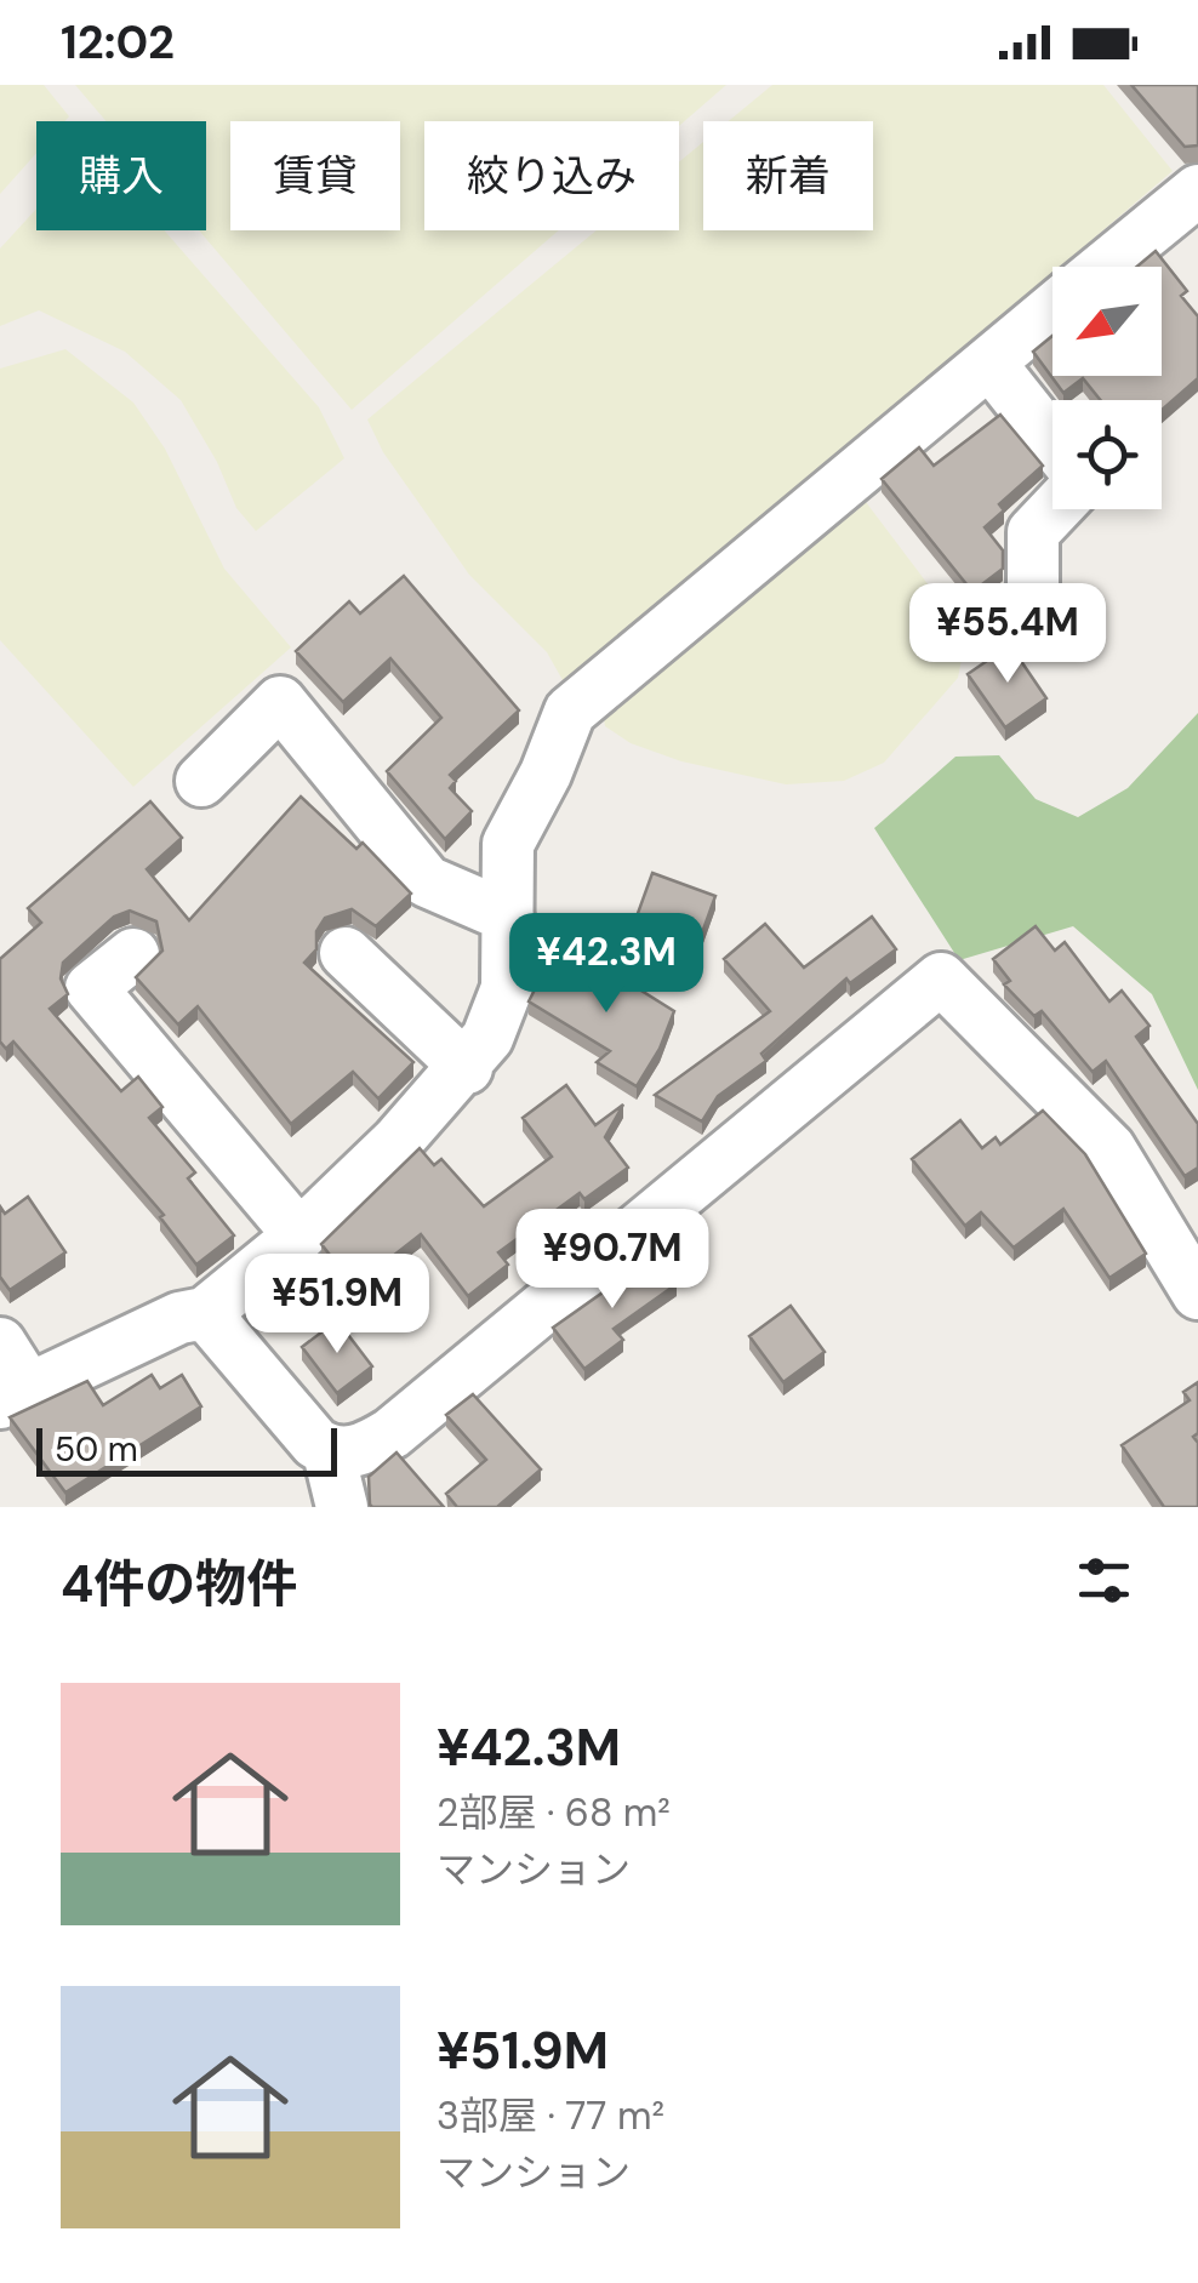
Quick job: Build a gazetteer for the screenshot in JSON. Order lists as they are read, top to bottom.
{
  "scale_bar": "50 m",
  "north": "bottom left",
  "page": {
    "status": "12:02",
    "chip": [
      "購入",
      "賃貸",
      "絞り込み",
      "新着"
    ],
    "price": [
      "¥55.4M",
      "¥42.3M",
      "¥90.7M",
      "¥51.9M"
    ],
    "scale": "50 m",
    "heading": "4件の物件",
    "list": [
      {
        "name": "¥42.3M",
        "note": "2部屋 · 68 m² · マンション"
      },
      {
        "name": "¥51.9M",
        "note": "3部屋 · 77 m² · マンション"
      }
    ]
  }
}
